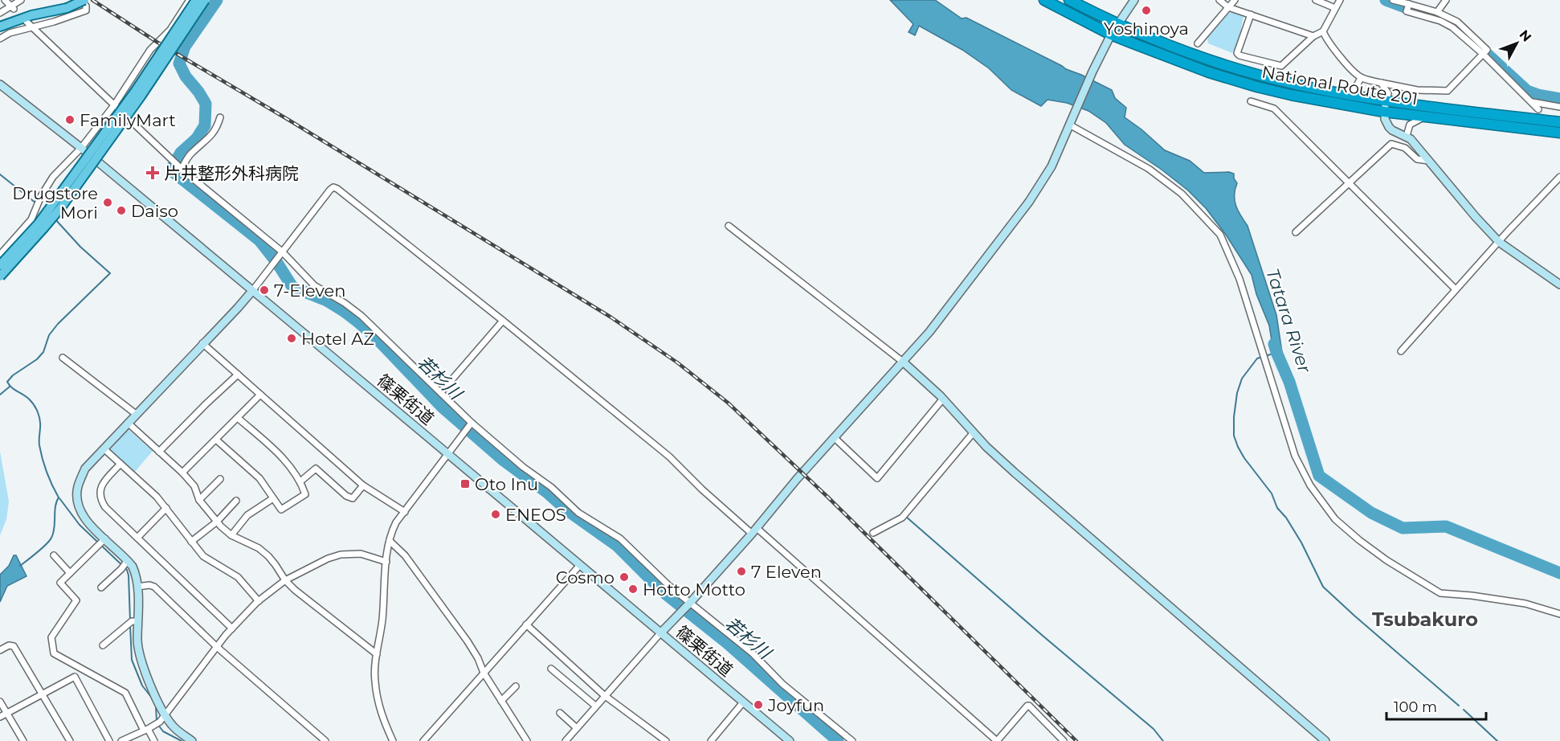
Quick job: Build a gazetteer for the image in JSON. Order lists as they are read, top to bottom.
{
  "streets": {
    "highway": ["National Route 201"],
    "street": ["篠栗街道"]
  },
  "districts": ["Tsubakuro"],
  "water": ["Tatara River", "若杉川"],
  "places": {
    "other": [
      "Yoshinoya",
      "FamilyMart",
      "Drugstore Mori",
      "Daiso",
      "7-Eleven",
      "Hotel AZ",
      "ENEOS",
      "7 Eleven",
      "Cosmo",
      "Hotto Motto",
      "Joyfun"
    ],
    "health": ["片井整形外科病院"],
    "transit": ["Oto Inu"]
  },
  "scale_bar": "100 m",
  "north": "top right"
}
